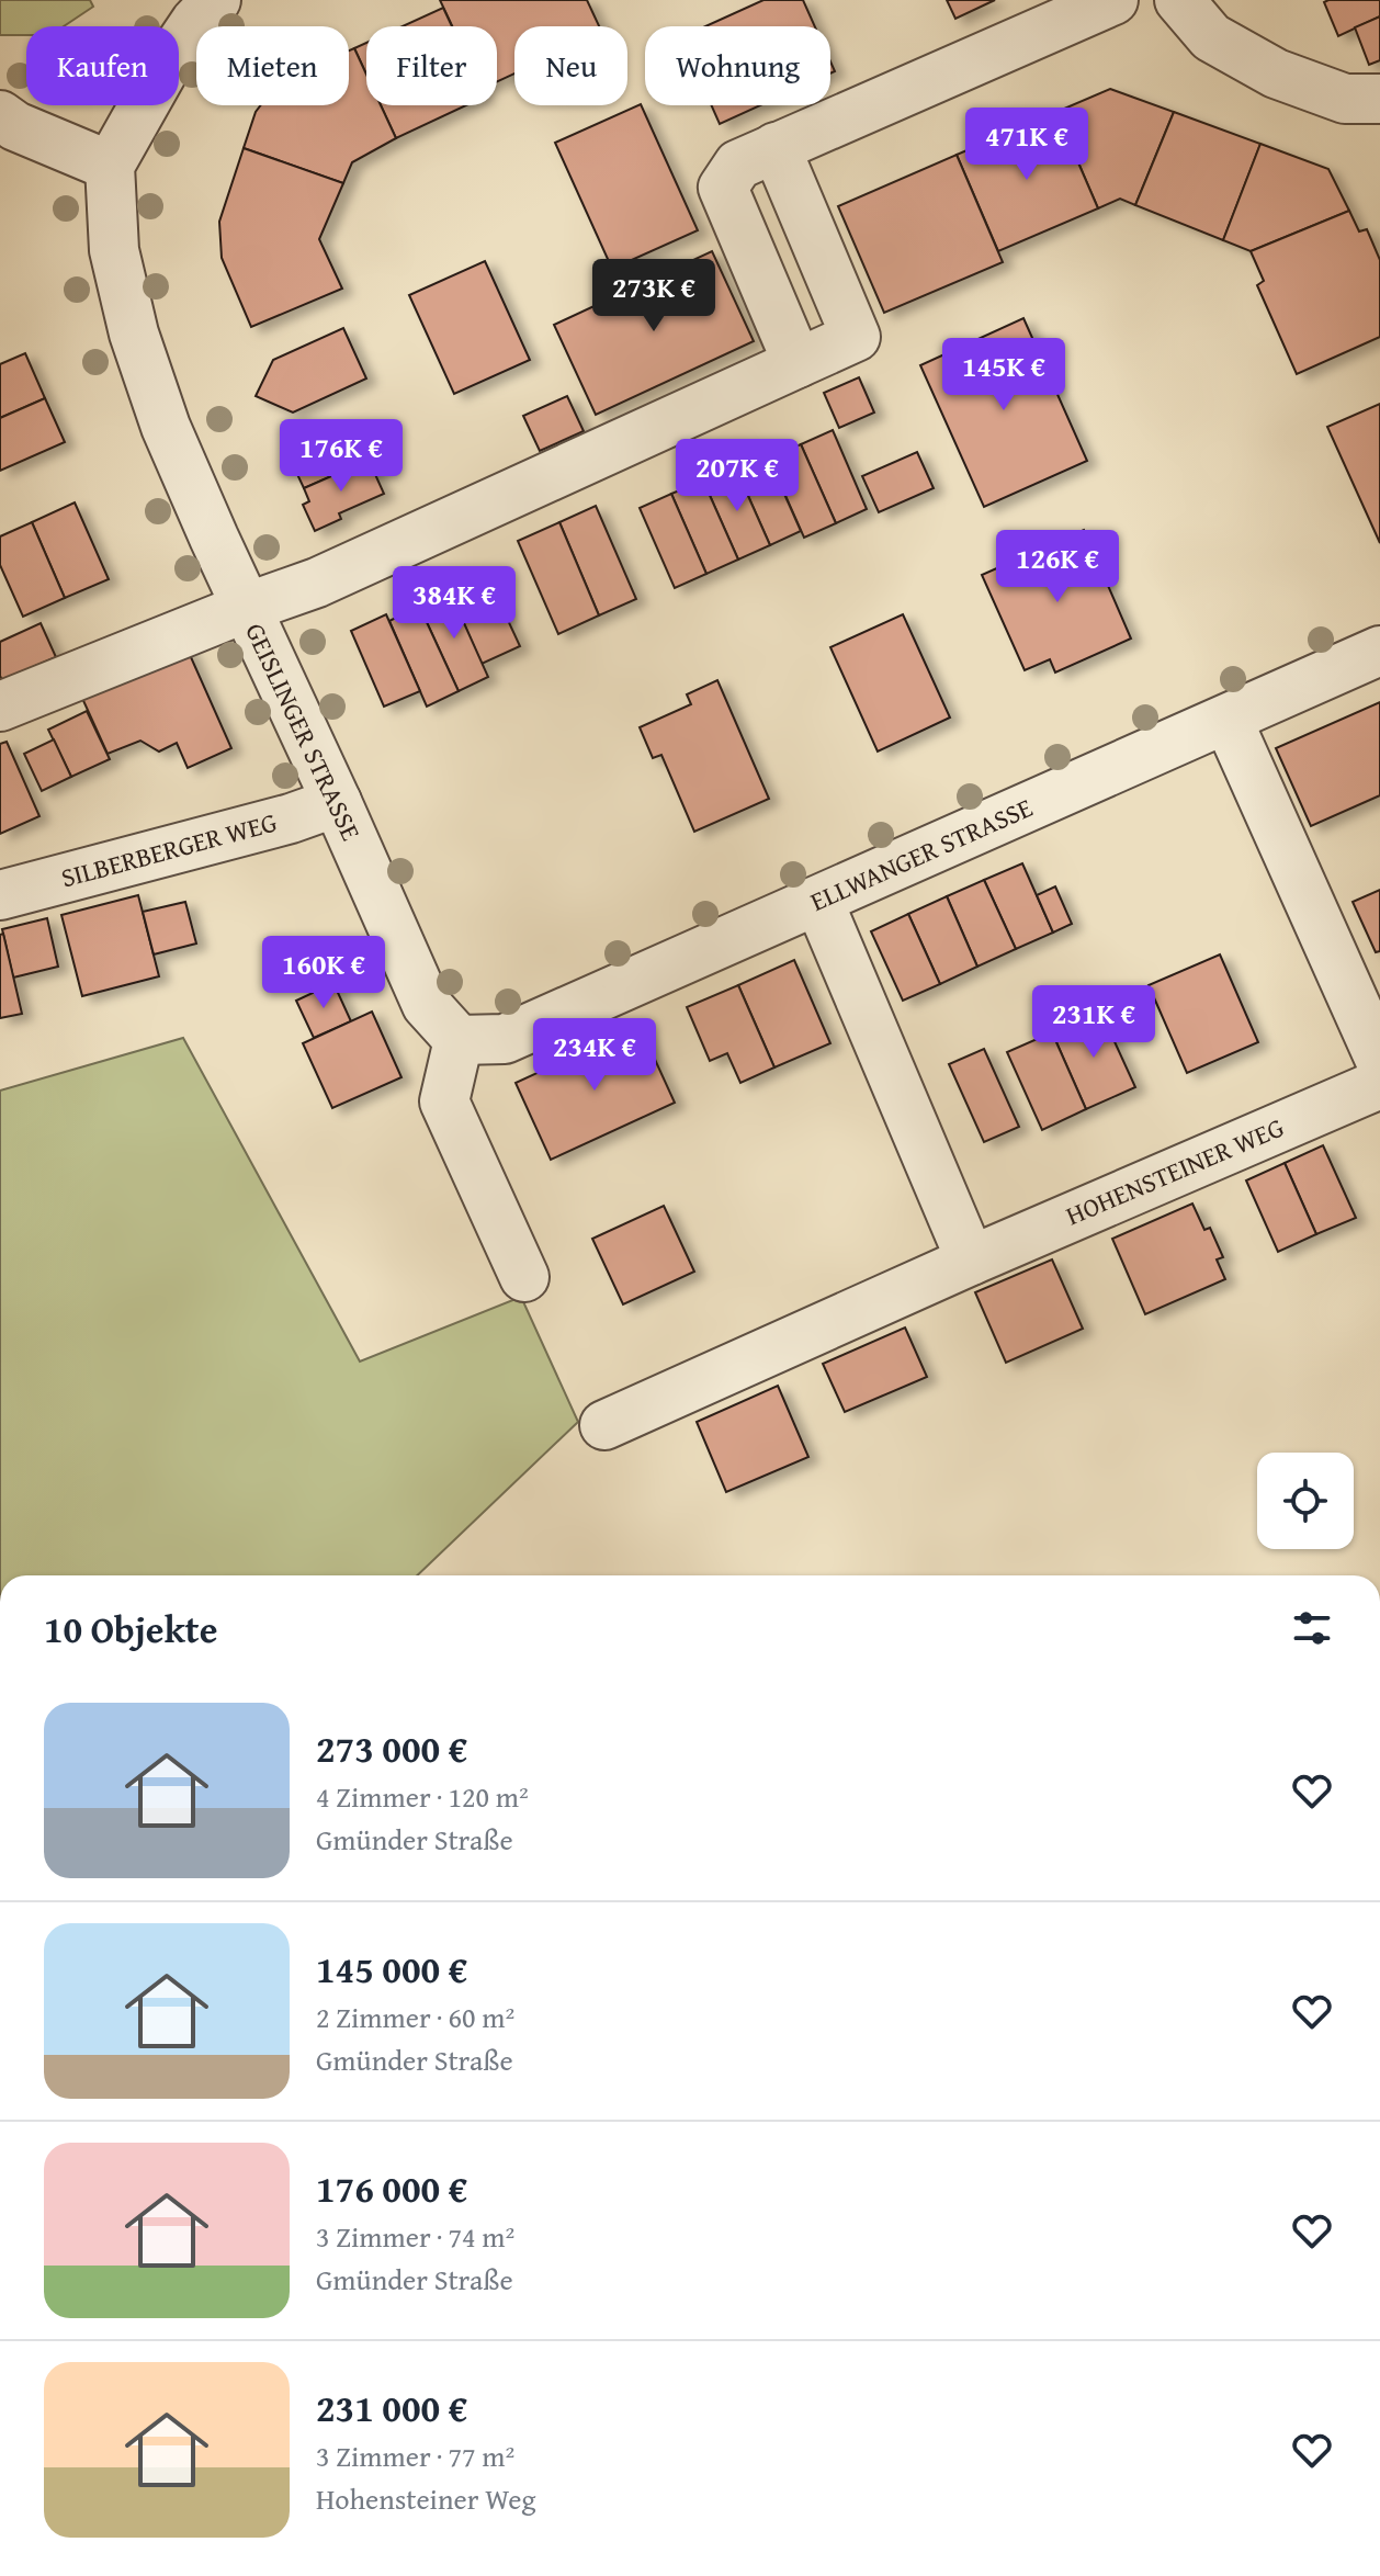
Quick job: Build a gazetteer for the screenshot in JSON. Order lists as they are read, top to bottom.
{
  "streets": {
    "street": [
      "GEISLINGER STRASSE",
      "SILBERBERGER WEG",
      "ELLWANGER STRASSE",
      "HOHENSTEINER WEG"
    ]
  },
  "crossings": [
    ["GEISLINGER STRASSE", "SILBERBERGER WEG"],
    ["GEISLINGER STRASSE", "ELLWANGER STRASSE"]
  ],
  "page": {
    "chip": [
      "Kaufen",
      "Mieten",
      "Filter",
      "Neu",
      "Wohnung"
    ],
    "price": [
      "471K €",
      "273K €",
      "145K €",
      "176K €",
      "207K €",
      "126K €",
      "384K €",
      "160K €",
      "231K €",
      "234K €"
    ],
    "heading": "10 Objekte",
    "list": [
      {
        "name": "273 000 €",
        "note": "4 Zimmer · 120 m² · Gmünder Straße"
      },
      {
        "name": "145 000 €",
        "note": "2 Zimmer · 60 m² · Gmünder Straße"
      },
      {
        "name": "176 000 €",
        "note": "3 Zimmer · 74 m² · Gmünder Straße"
      },
      {
        "name": "231 000 €",
        "note": "3 Zimmer · 77 m² · Hohensteiner Weg"
      }
    ]
  }
}
